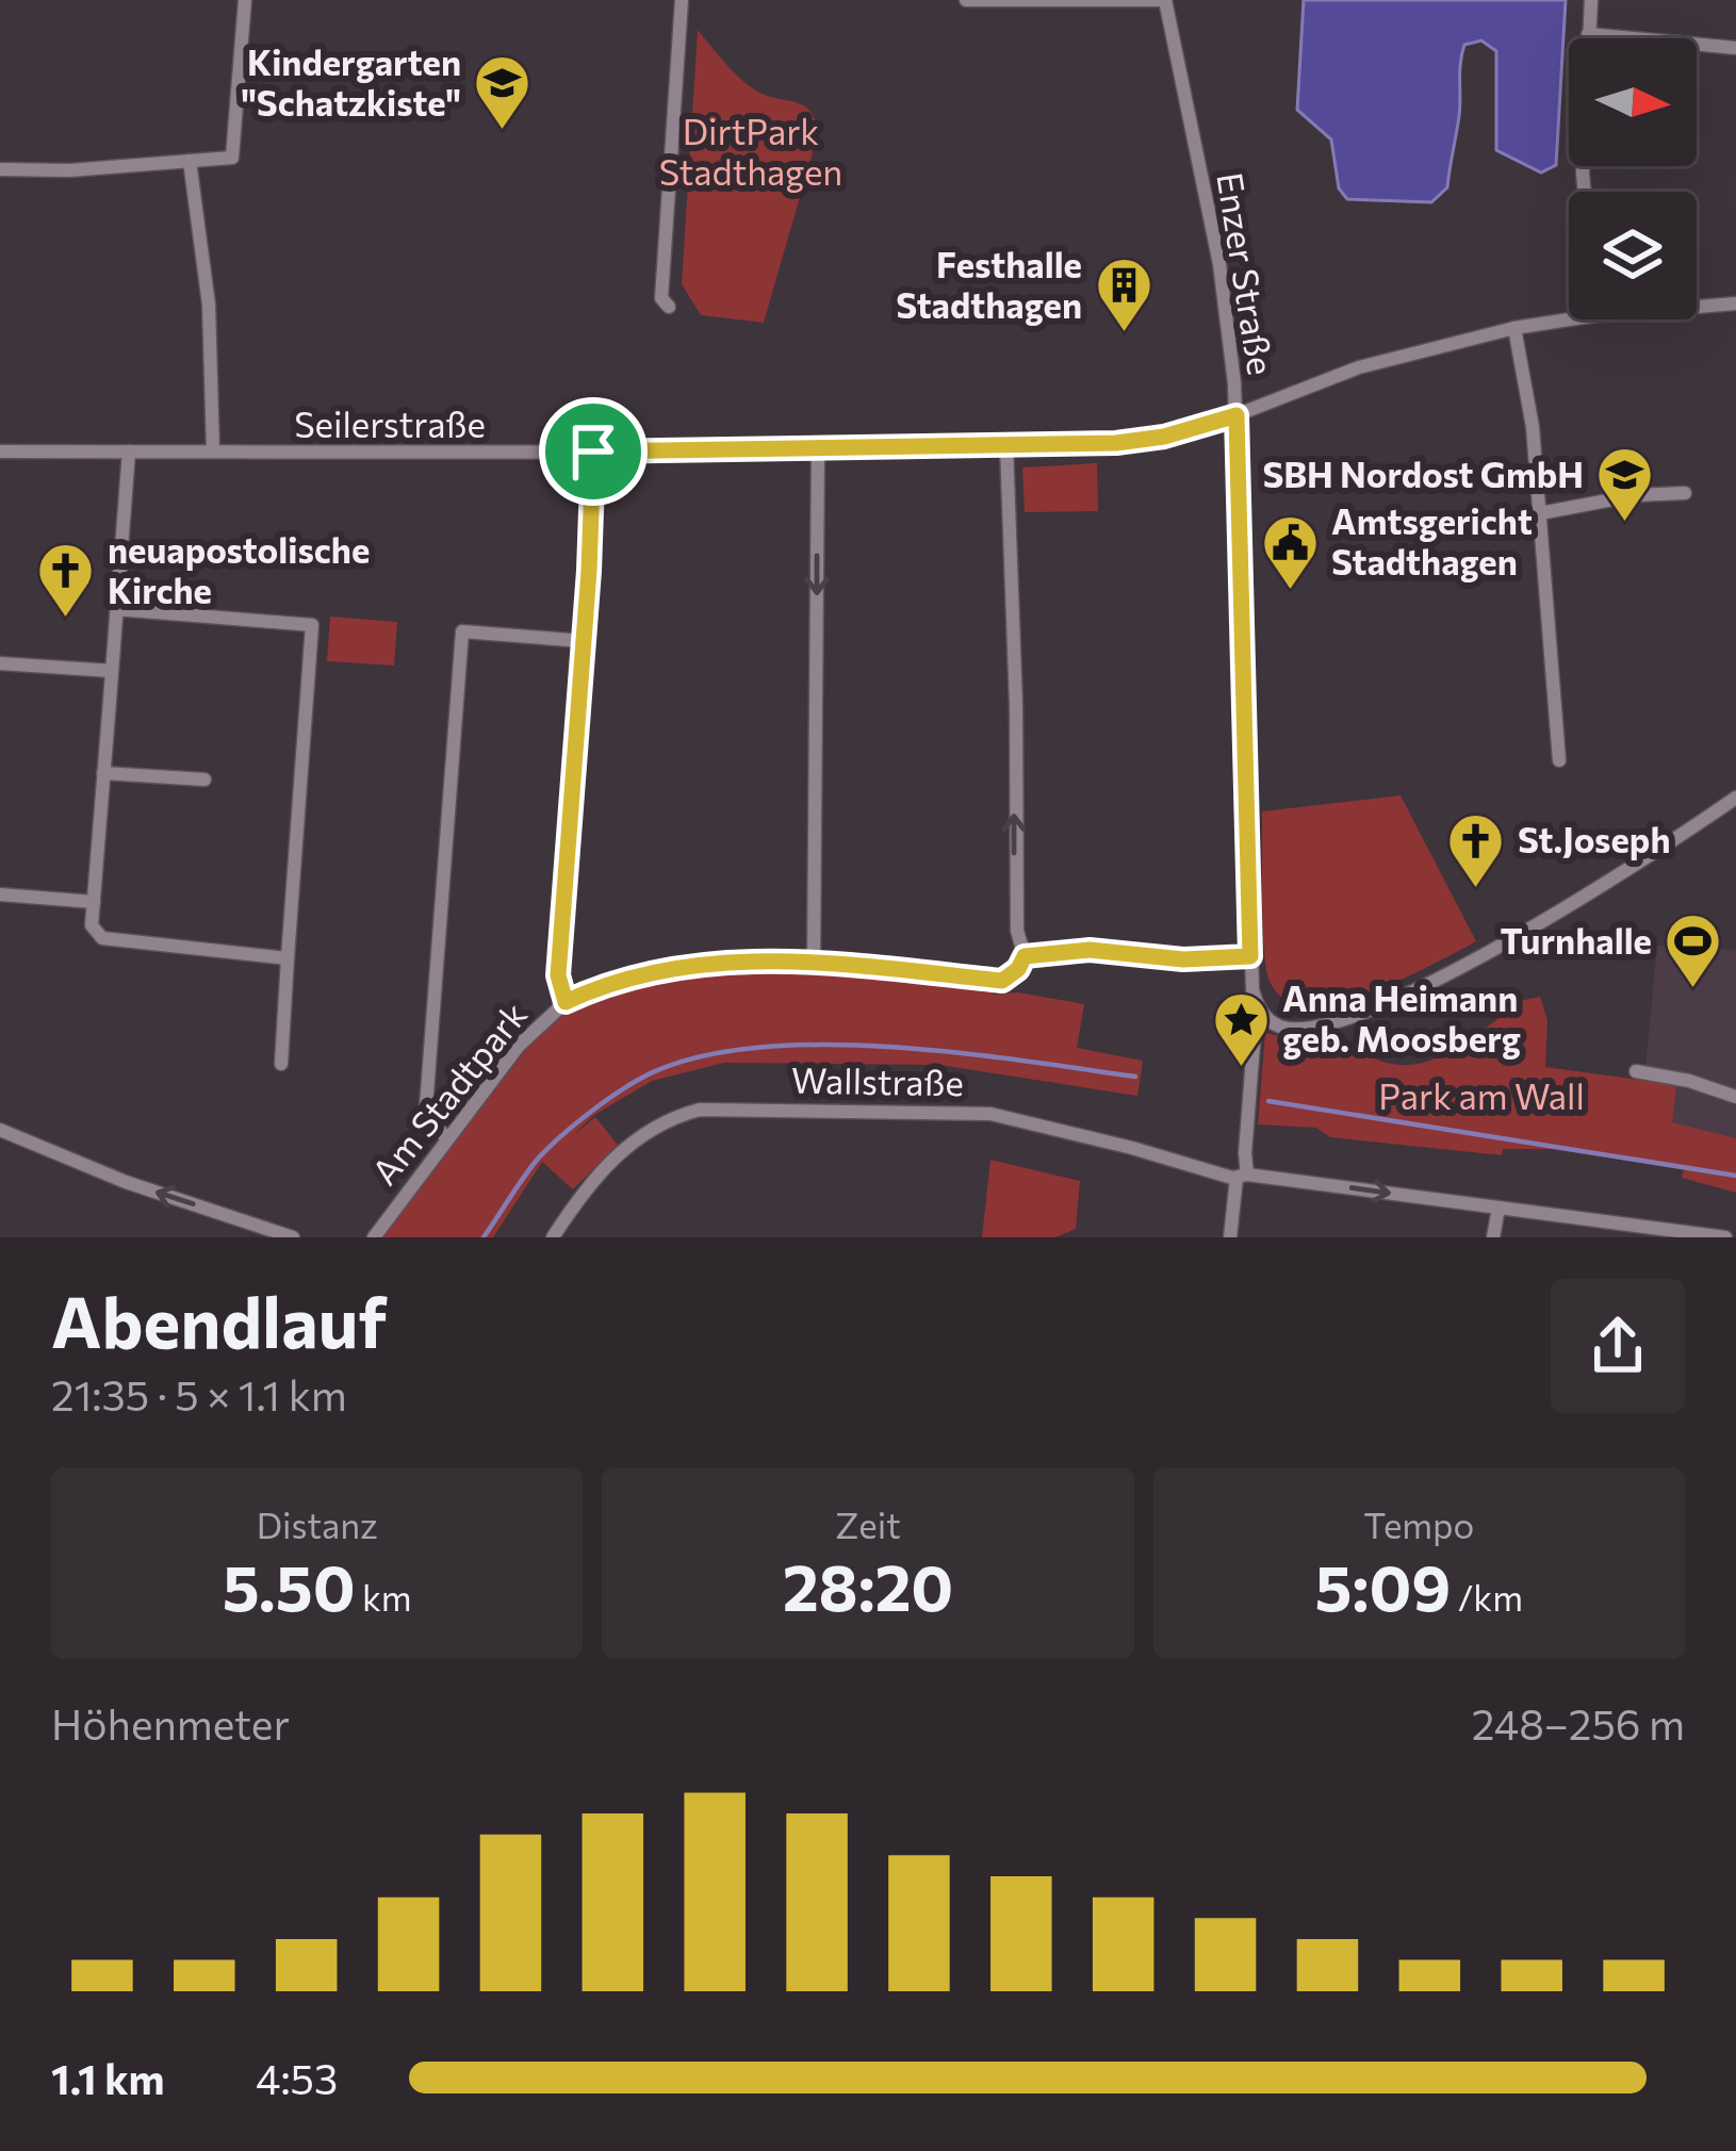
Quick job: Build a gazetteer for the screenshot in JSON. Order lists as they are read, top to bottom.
{
  "streets": {
    "street": [
      "Enzer Straße",
      "Seilerstraße",
      "Wallstraße",
      "Am Stadtpark"
    ]
  },
  "crossings": [
    ["Enzer Straße", "Seilerstraße"],
    ["Enzer Straße", "Am Stadtpark"]
  ],
  "parks": ["DirtPark Stadthagen", "Park am Wall"],
  "places": {
    "school or university": ["Kindergarten \"Schatzkiste\"", "SBH Nordost GmbH"],
    "building": ["Festhalle Stadthagen"],
    "public building": ["Amtsgericht Stadthagen"],
    "church": ["neuapostolische Kirche", "St.Joseph"],
    "sports": ["Turnhalle"],
    "place": ["Anna Heimann geb. Moosberg"]
  },
  "north": "right",
  "page": {
    "heading": ["Abendlauf", "21:35 · 5 × 1.1 km"],
    "stats": [
      ["Distanz", "5.50 km"],
      ["Zeit", "28:20"],
      ["Tempo", "5:09 /km"]
    ],
    "chart": ["Höhenmeter", "248–256 m"],
    "list": [
      {
        "name": "1.1 km",
        "note": "4:53"
      }
    ]
  }
}
